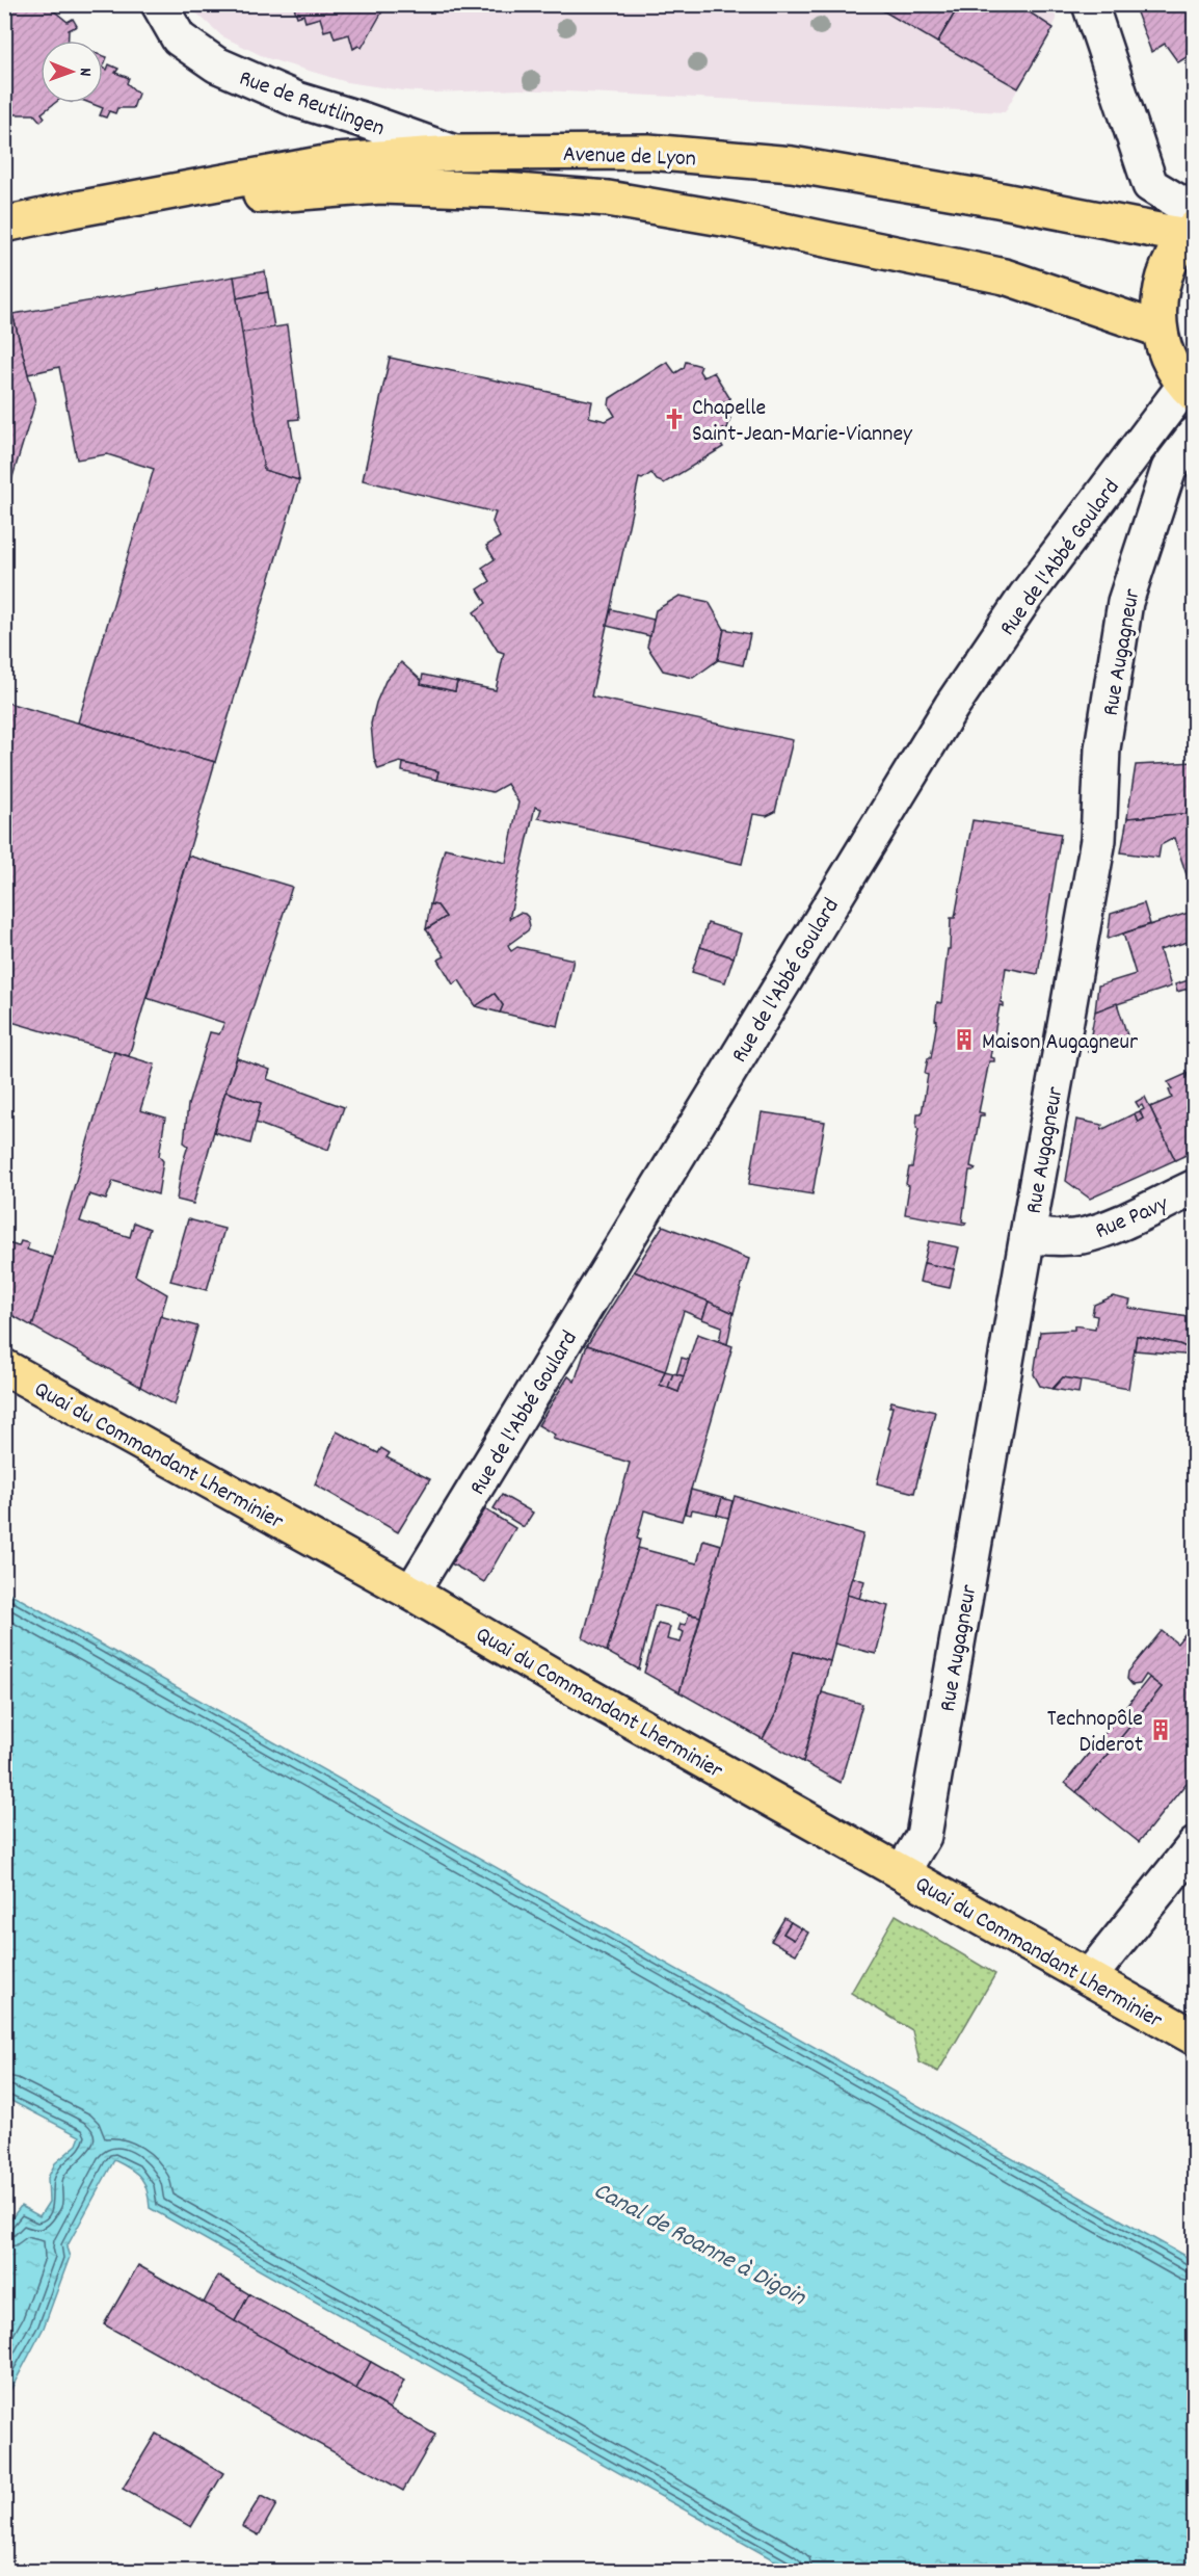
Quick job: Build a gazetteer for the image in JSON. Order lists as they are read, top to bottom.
{
  "streets": {
    "main road": ["Avenue de Lyon", "Quai du Commandant Lherminier"],
    "street": [
      "Rue de Reutlingen",
      "Rue de l'Abbé Goulard",
      "Rue Augagneur",
      "Rue Pavy"
    ]
  },
  "crossings": [
    ["Rue de Reutlingen", "Avenue de Lyon"],
    ["Rue de l'Abbé Goulard", "Quai du Commandant Lherminier"],
    ["Rue Augagneur", "Rue Pavy"],
    ["Rue Augagneur", "Quai du Commandant Lherminier"]
  ],
  "water": ["Canal de Roanne à Digoin"],
  "places": {
    "church": ["Chapelle Saint-Jean-Marie-Vianney"],
    "building": ["Maison Augagneur", "Technopôle Diderot"]
  },
  "north": "right"
}
